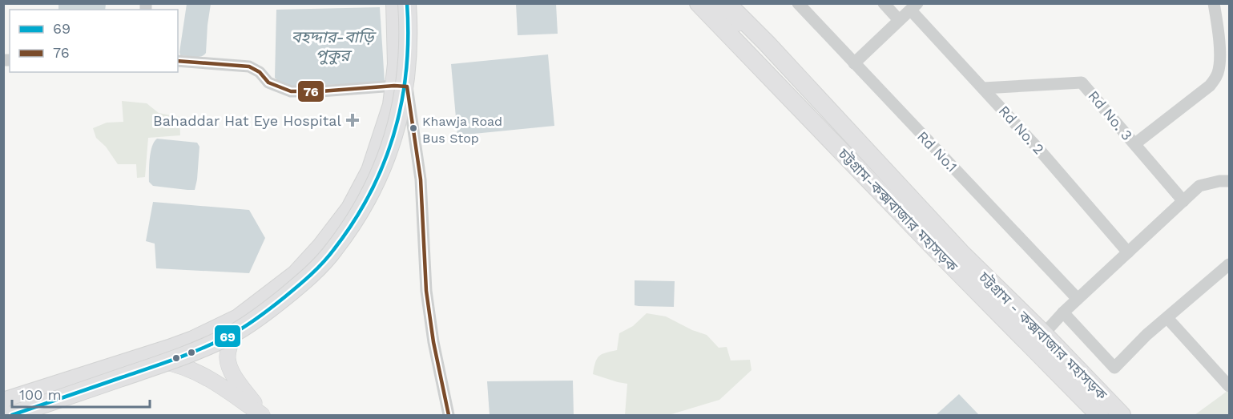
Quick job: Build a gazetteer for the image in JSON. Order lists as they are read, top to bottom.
{
  "streets": {
    "highway": ["চট্টগ্রাম-কক্সবাজার মহাসড়ক", "চট্টগ্রাম - কক্সবাজার মহাসড়ক"],
    "street": ["Rd No. 3", "Rd No. 2", "Rd No.1"]
  },
  "crossings": [
    ["Rd No. 3", "Rd No. 2"],
    ["চট্টগ্রাম-কক্সবাজার মহাসড়ক", "চট্টগ্রাম - কক্সবাজার মহাসড়ক"]
  ],
  "water": ["বহদ্দার-বাড়ি পুকুর"],
  "places": {
    "health": ["Bahaddar Hat Eye Hospital"],
    "other": ["Khawja Road Bus Stop"]
  },
  "lines": ["transit line 69", "transit line 76"],
  "legend": ["69", "76"],
  "scale_bar": "100 m"
}
